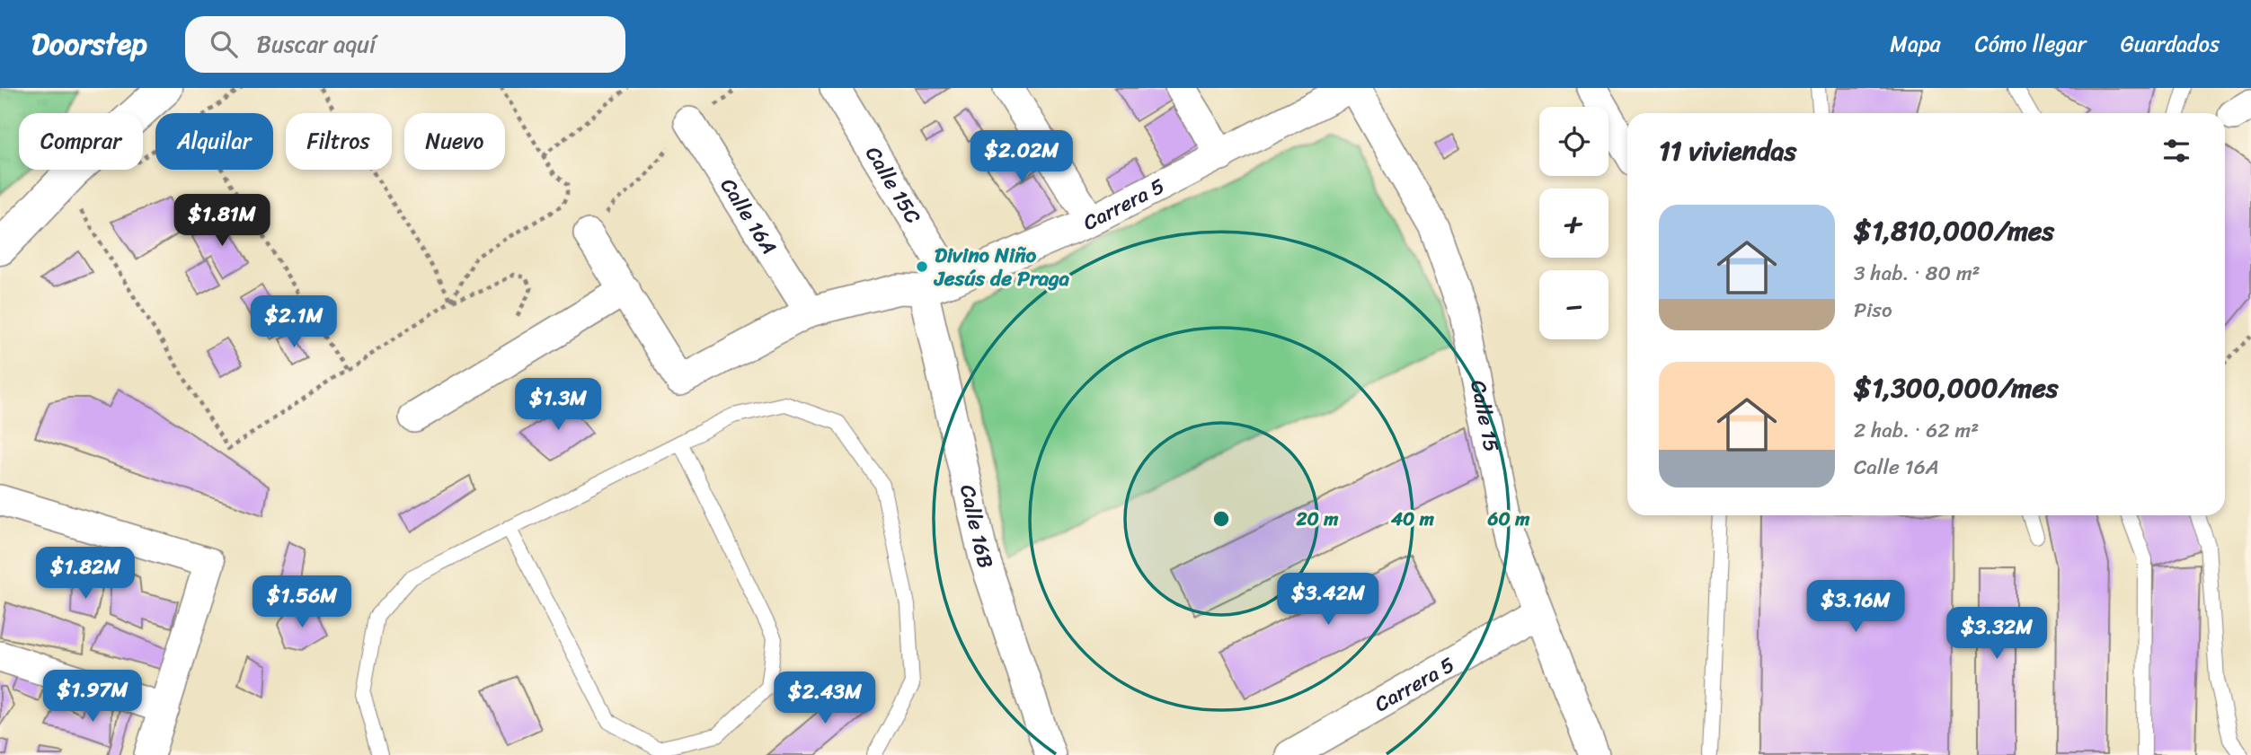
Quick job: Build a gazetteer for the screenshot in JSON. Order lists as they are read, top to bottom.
{
  "streets": {
    "street": [
      "Calle 15C",
      "Carrera 5",
      "Calle 16A",
      "Calle 15",
      "Calle 16B"
    ]
  },
  "crossings": [
    ["Calle 15C", "Carrera 5"],
    ["Carrera 5", "Calle 16A"],
    ["Carrera 5", "Calle 15"],
    ["Carrera 5", "Calle 16B"]
  ],
  "places": ["Divino Niño Jesús de Praga"],
  "page": {
    "header": "Doorstep",
    "search": "Buscar aquí",
    "nav": ["Mapa", "Cómo llegar", "Guardados"],
    "map_buttons": ["+", "−"],
    "chip": [
      "Comprar",
      "Alquilar",
      "Filtros",
      "Nuevo"
    ],
    "heading": "11 viviendas",
    "price": [
      "$2.02M",
      "$1.81M",
      "$2.1M",
      "$1.3M",
      "$1.82M",
      "$3.42M",
      "$1.56M",
      "$3.16M",
      "$3.32M",
      "$1.97M",
      "$2.43M"
    ],
    "list": [
      {
        "name": "$1,810,000/mes",
        "note": "3 hab. · 80 m² · Piso"
      },
      {
        "name": "$1,300,000/mes",
        "note": "2 hab. · 62 m² · Calle 16A"
      }
    ]
  },
  "rings": ["20 m", "40 m", "60 m"]
}
